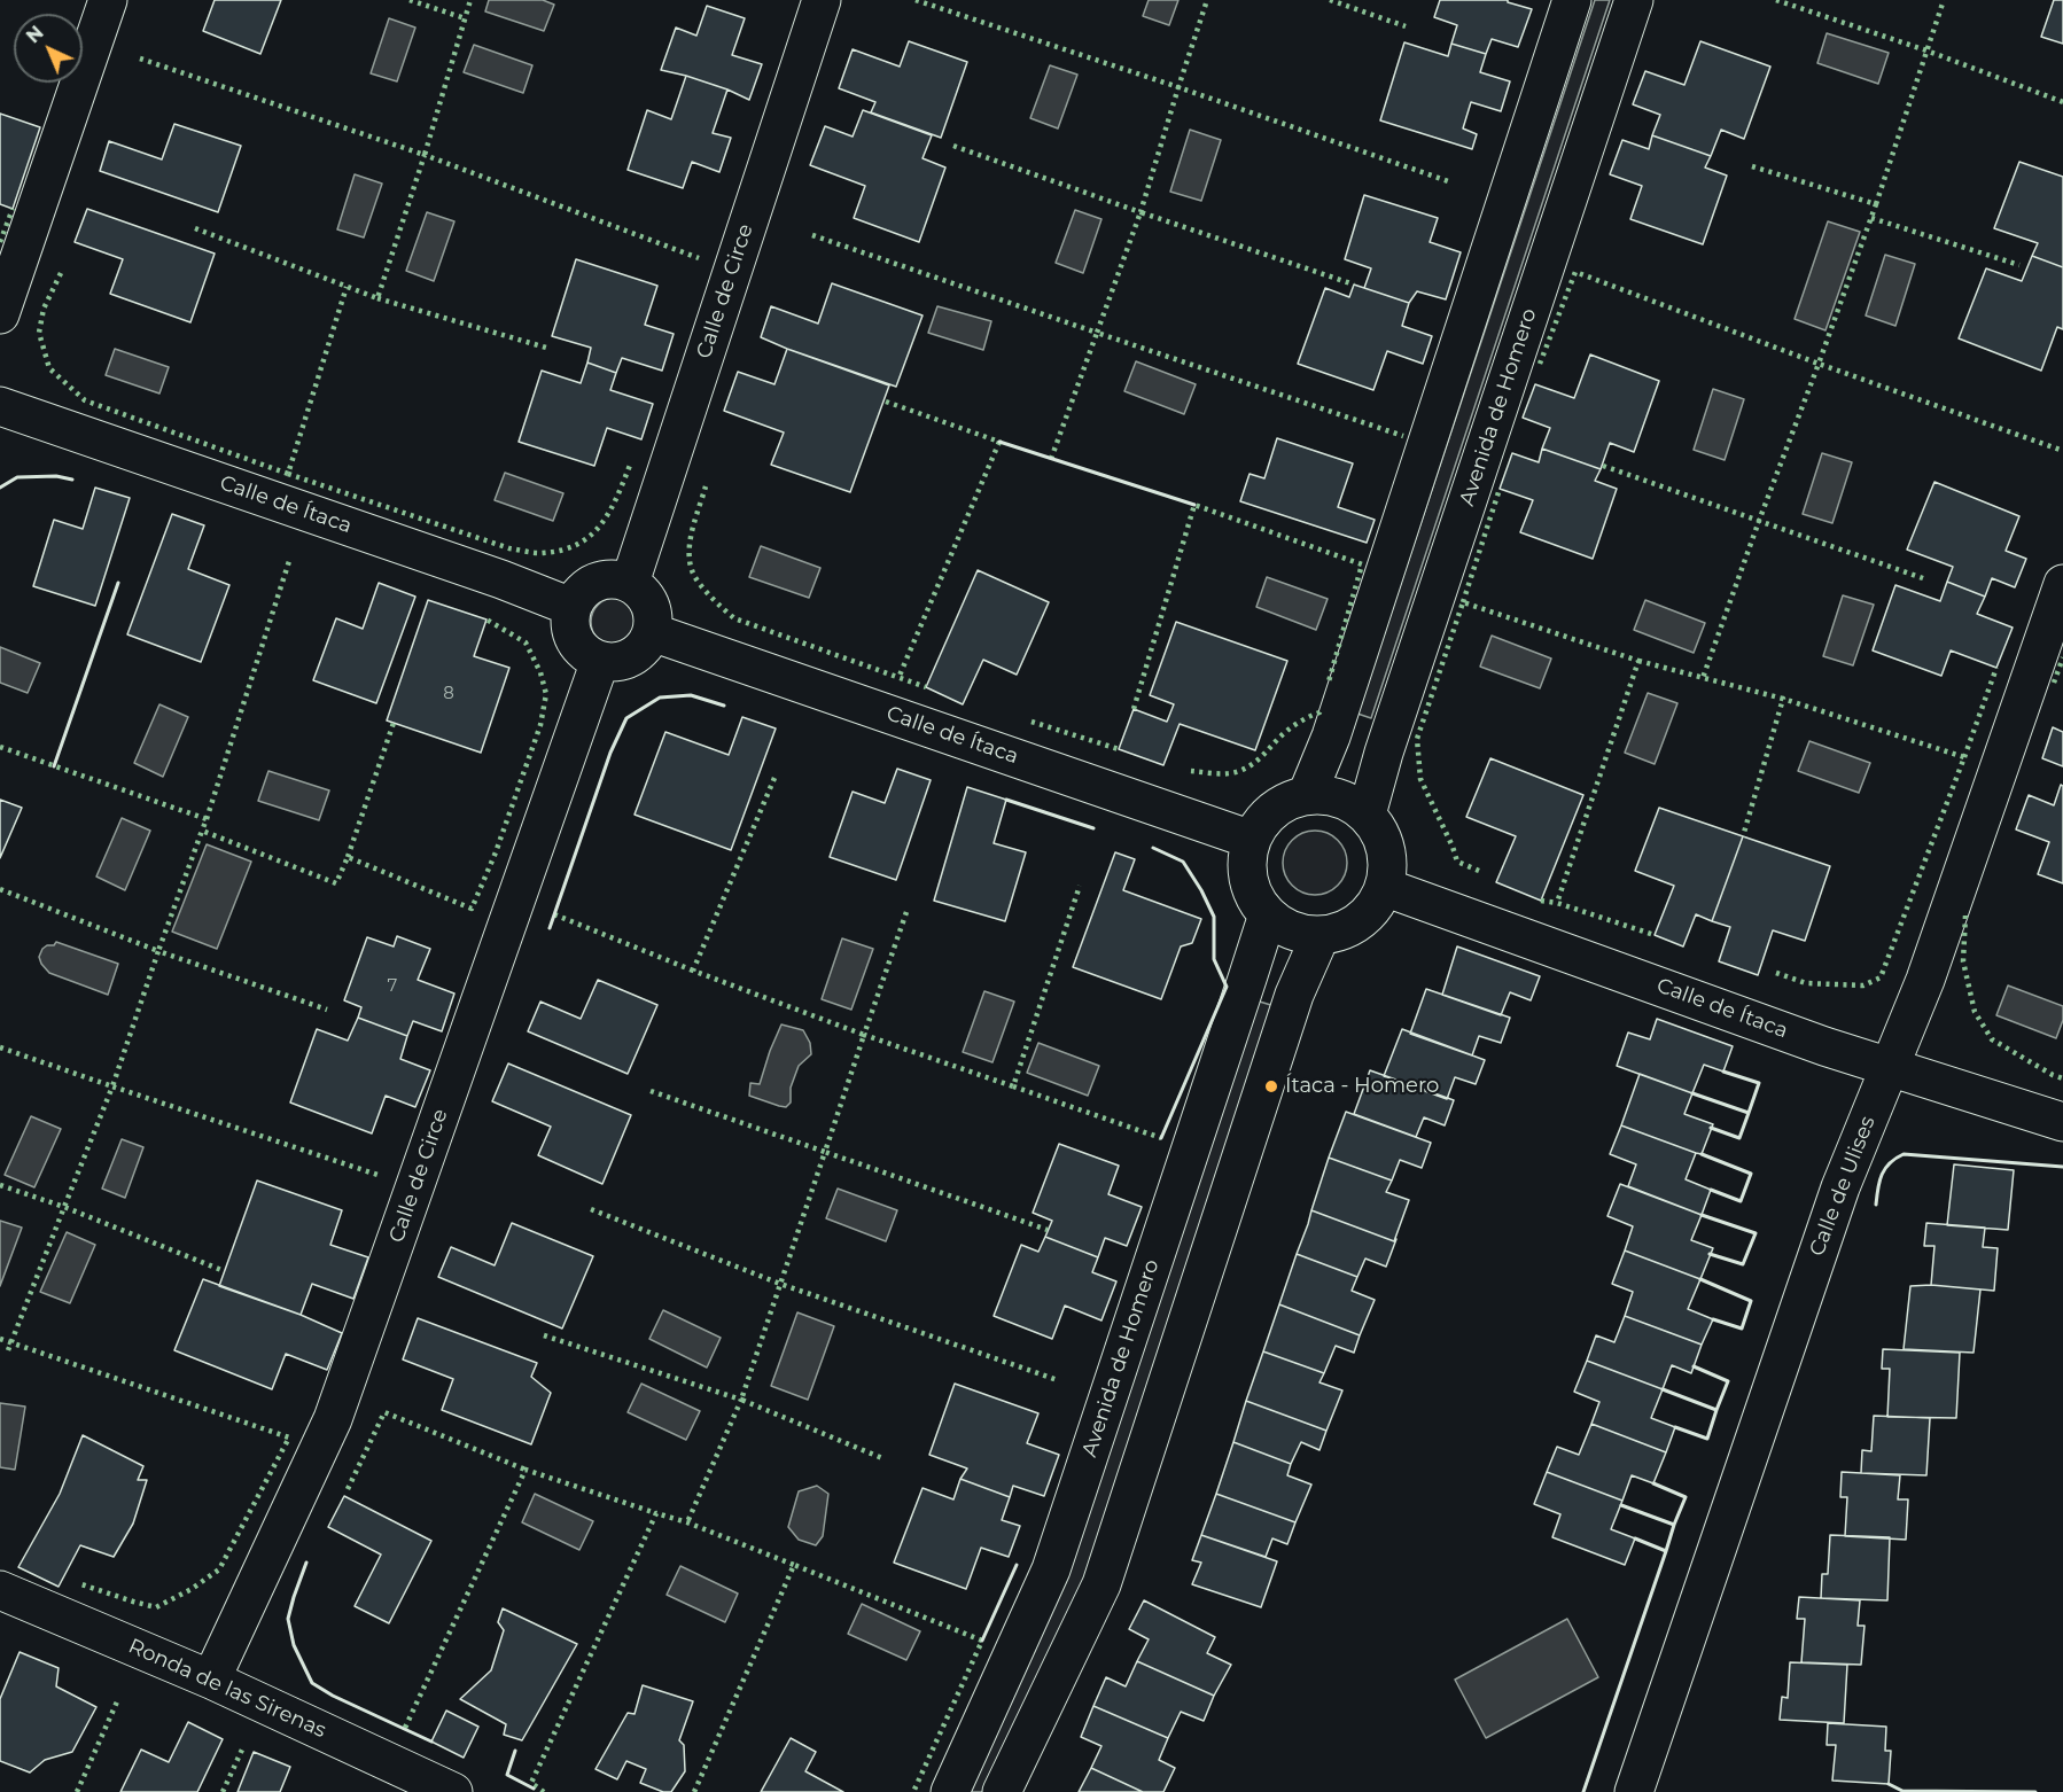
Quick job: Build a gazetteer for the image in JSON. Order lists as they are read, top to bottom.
{
  "streets": {
    "street": [
      "Calle de Circe",
      "Avenida de Homero",
      "Calle de Ítaca",
      "Calle de Ulises",
      "Ronda de las Sirenas"
    ]
  },
  "crossings": [
    ["Calle de Circe", "Calle de Ítaca"],
    ["Calle de Circe", "Ronda de las Sirenas"],
    ["Avenida de Homero", "Calle de Ítaca"],
    ["Calle de Ítaca", "Calle de Ulises"]
  ],
  "places": ["Ítaca - Homero"],
  "house_numbers": ["8", "7"],
  "north": "top left"
}
